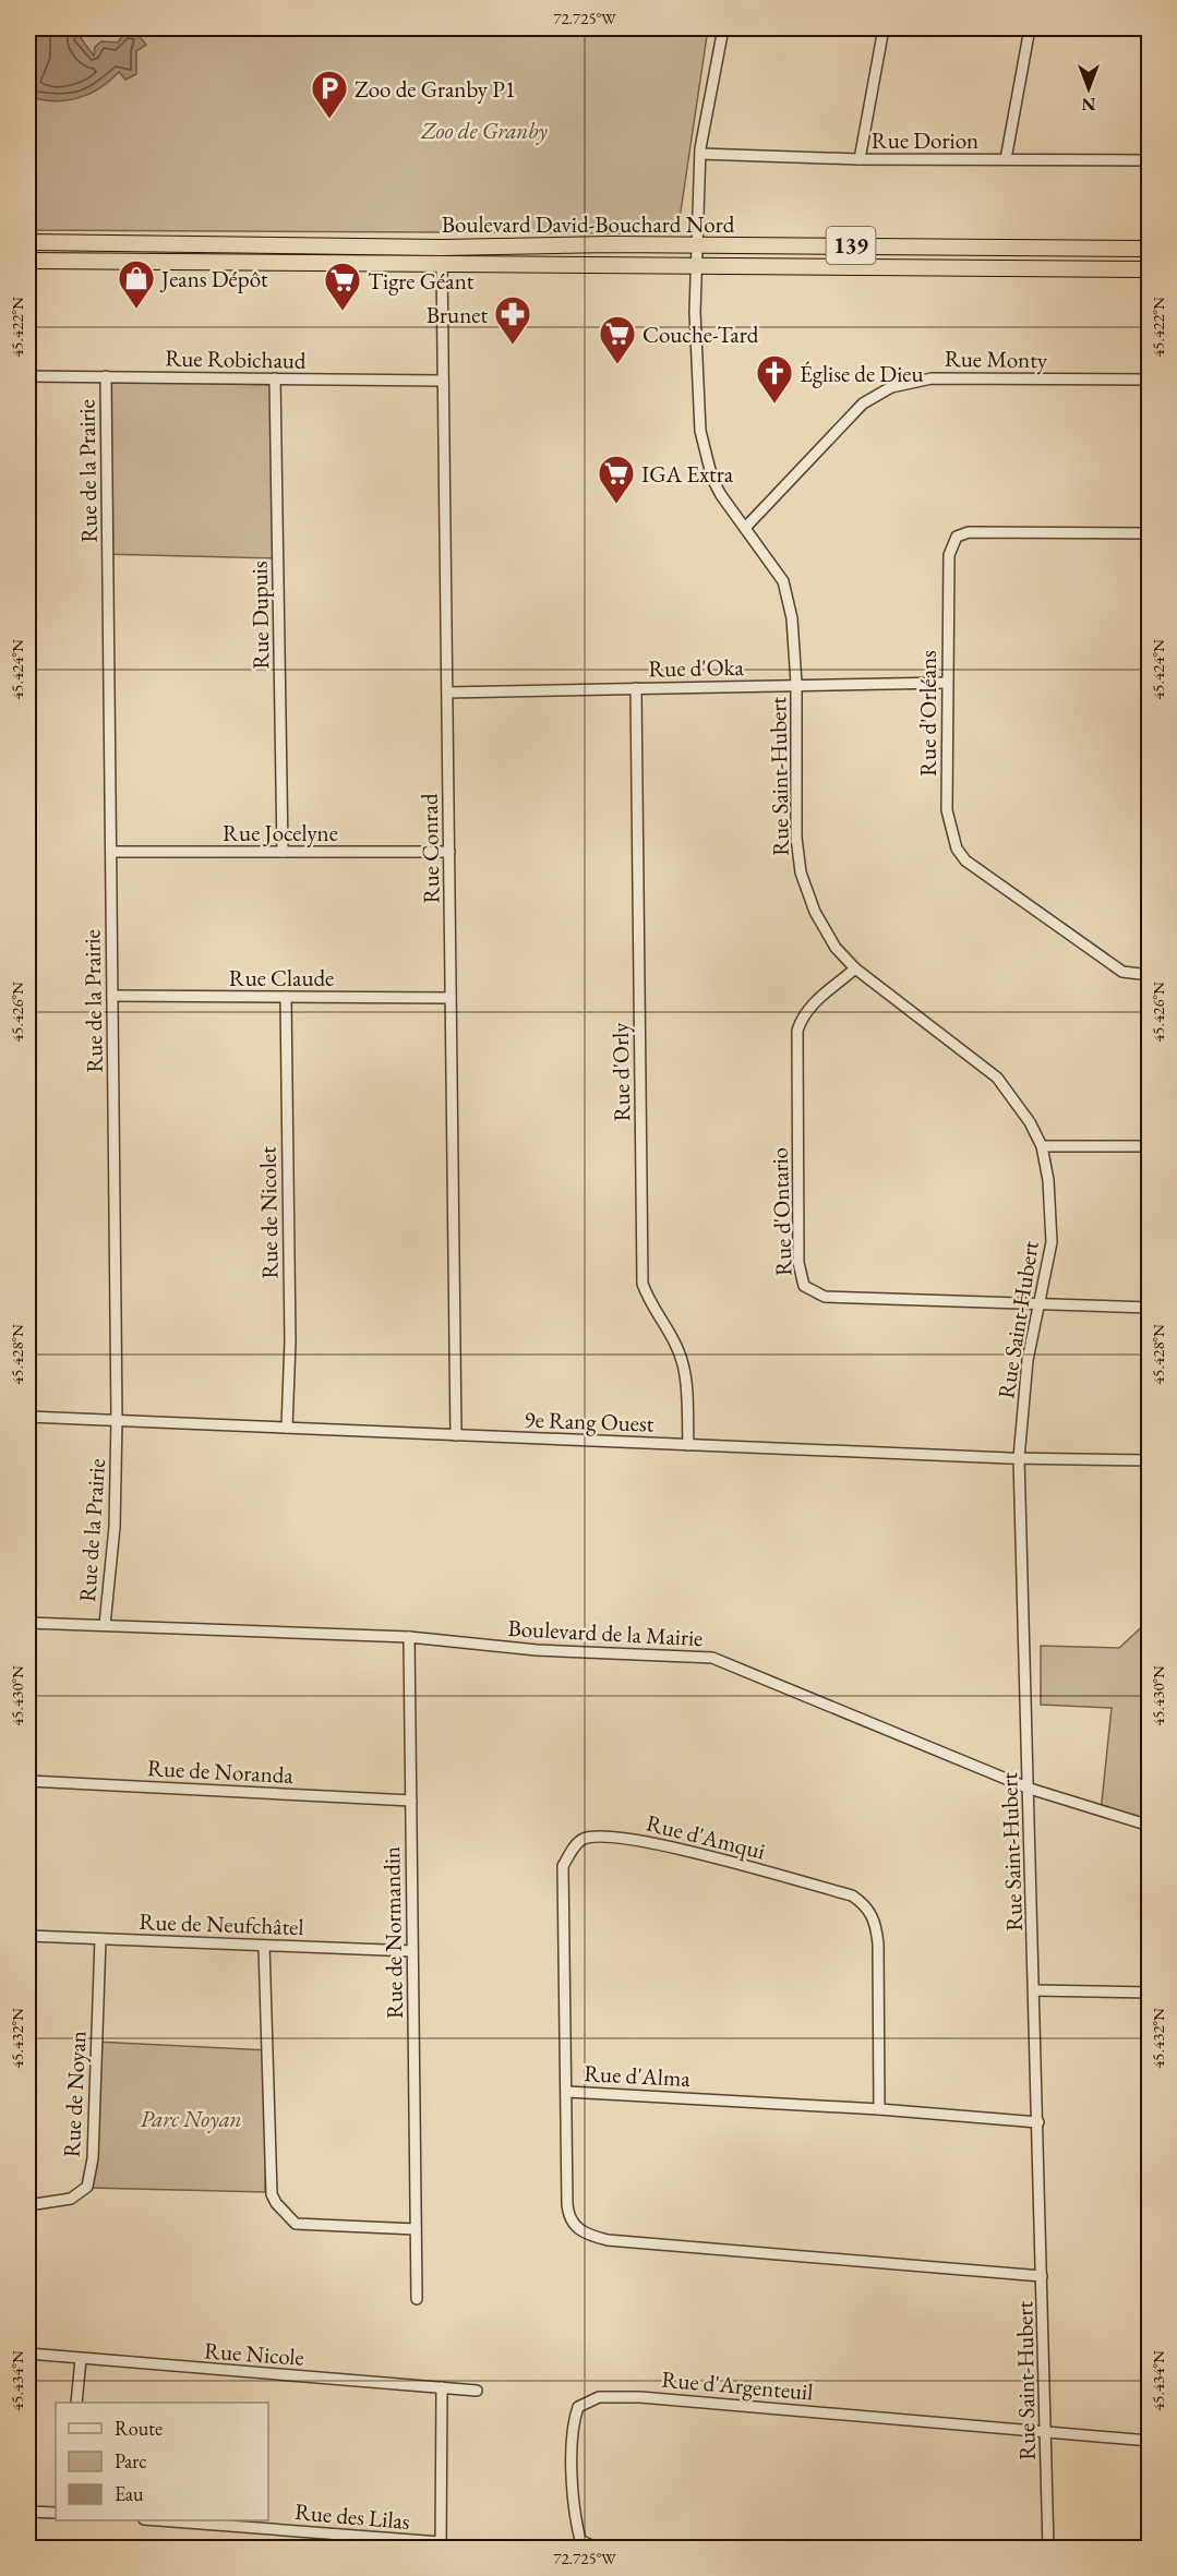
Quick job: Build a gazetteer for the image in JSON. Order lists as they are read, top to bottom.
{
  "streets": {
    "highway": ["Boulevard David-Bouchard Nord", "139"],
    "street": [
      "Rue Dorion",
      "Rue Robichaud",
      "Rue Monty",
      "Rue de la Prairie",
      "Rue Dupuis",
      "Rue d'Oka",
      "Rue d'Orléans",
      "Rue Saint-Hubert",
      "Rue Jocelyne",
      "Rue Conrad",
      "Rue Claude",
      "Rue d'Orly",
      "Rue d'Ontario",
      "Rue de Nicolet",
      "9e Rang Ouest",
      "Boulevard de la Mairie",
      "Rue de Noranda",
      "Rue d'Amqui",
      "Rue de Neufchâtel",
      "Rue de Normandin",
      "Rue d'Alma",
      "Rue de Noyan",
      "Rue Nicole",
      "Rue d'Argenteuil",
      "Rue des Lilas"
    ]
  },
  "crossings": [
    ["Rue Dorion", "Rue Saint-Hubert"],
    ["Boulevard David-Bouchard Nord", "Rue Saint-Hubert"],
    ["Boulevard David-Bouchard Nord", "Rue Conrad"],
    ["Rue Robichaud", "Rue de la Prairie"],
    ["Rue Robichaud", "Rue Dupuis"],
    ["Rue Robichaud", "Rue Conrad"],
    ["Rue Monty", "Rue Saint-Hubert"],
    ["Rue de la Prairie", "Rue Jocelyne"],
    ["Rue de la Prairie", "Rue Claude"],
    ["Rue de la Prairie", "9e Rang Ouest"],
    ["Rue de la Prairie", "Boulevard de la Mairie"],
    ["Rue Dupuis", "Rue Jocelyne"],
    ["Rue d'Oka", "Rue d'Orléans"],
    ["Rue d'Oka", "Rue Saint-Hubert"],
    ["Rue d'Oka", "Rue Conrad"],
    ["Rue d'Oka", "Rue d'Orly"],
    ["Rue Saint-Hubert", "Rue d'Ontario"],
    ["Rue Saint-Hubert", "9e Rang Ouest"],
    ["Rue Saint-Hubert", "Boulevard de la Mairie"],
    ["Rue Saint-Hubert", "Rue d'Alma"],
    ["Rue Saint-Hubert", "Rue d'Argenteuil"],
    ["Rue Jocelyne", "Rue Conrad"],
    ["Rue Conrad", "Rue Claude"],
    ["Rue Conrad", "9e Rang Ouest"],
    ["Rue Claude", "Rue de Nicolet"],
    ["Rue d'Orly", "9e Rang Ouest"],
    ["Rue de Nicolet", "9e Rang Ouest"],
    ["Boulevard de la Mairie", "Rue de Normandin"],
    ["Rue de Noranda", "Rue de Normandin"],
    ["Rue d'Amqui", "Rue d'Alma"],
    ["Rue de Neufchâtel", "Rue de Normandin"],
    ["Rue de Neufchâtel", "Rue de Noyan"]
  ],
  "parks": ["Zoo de Granby", "Parc Noyan"],
  "places": {
    "parking": ["Zoo de Granby P1"],
    "shop": ["Jeans Dépôt"],
    "supermarket": ["Tigre Géant", "Couche-Tard", "IGA Extra"],
    "pharmacy": ["Brunet"],
    "church": ["Église de Dieu"]
  },
  "legend": ["Route", "Parc", "Eau"],
  "north": "bottom",
  "coordinates": [
    "72.725°W",
    "45.422°N",
    "45.424°N",
    "45.426°N",
    "45.428°N",
    "45.430°N",
    "45.432°N",
    "45.434°N"
  ]
}
